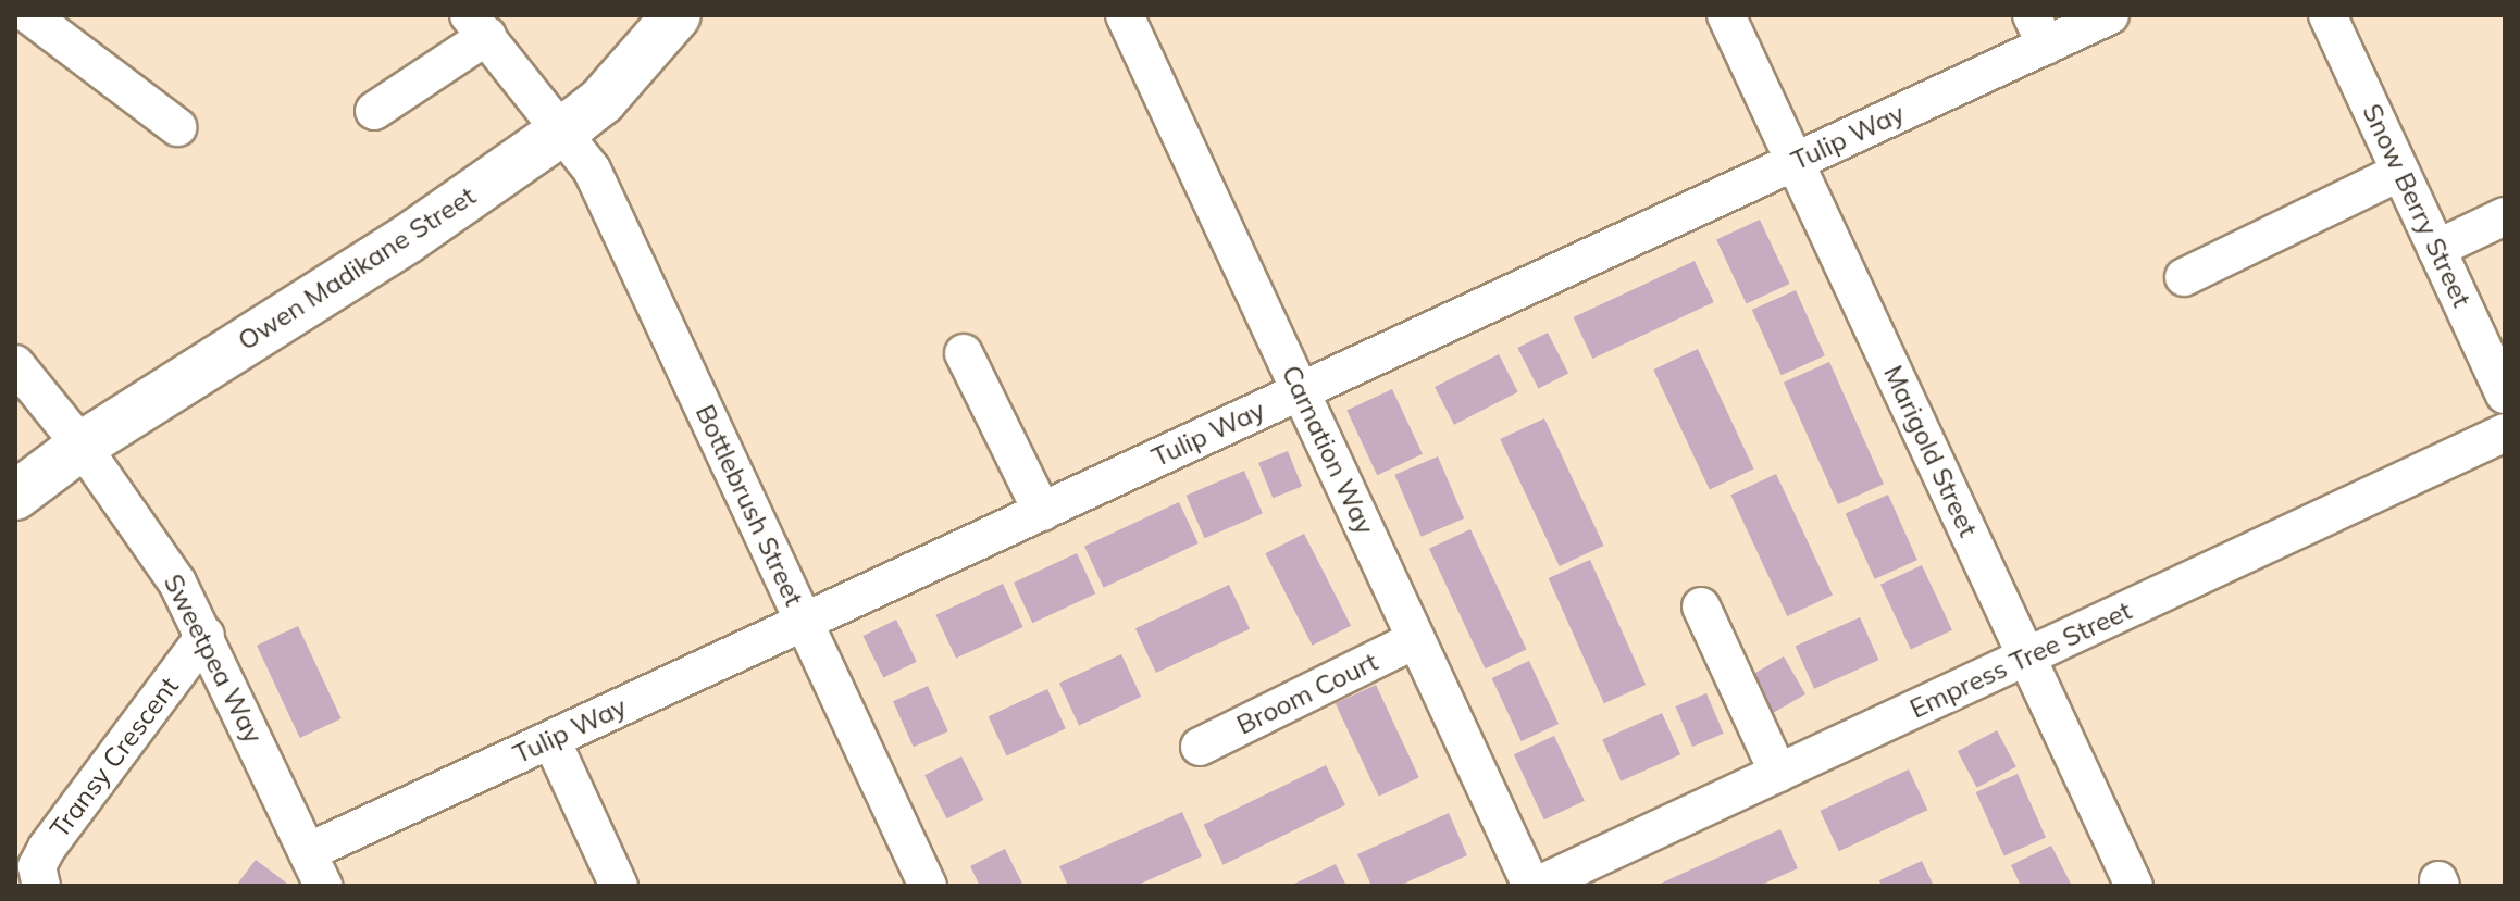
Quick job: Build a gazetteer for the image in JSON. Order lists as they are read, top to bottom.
{
  "streets": {
    "street": [
      "Tulip Way",
      "Snow Berry Street",
      "Owen Madikane Street",
      "Carnation Way",
      "Marigold Street",
      "Bottlebrush Street",
      "Sweetpea Way",
      "Empress Tree Street",
      "Broom Court",
      "Transy Crescent"
    ]
  },
  "crossings": [
    ["Tulip Way", "Carnation Way"],
    ["Tulip Way", "Marigold Street"],
    ["Tulip Way", "Bottlebrush Street"],
    ["Tulip Way", "Sweetpea Way"],
    ["Owen Madikane Street", "Bottlebrush Street"],
    ["Owen Madikane Street", "Sweetpea Way"],
    ["Carnation Way", "Empress Tree Street"],
    ["Carnation Way", "Broom Court"],
    ["Marigold Street", "Empress Tree Street"],
    ["Sweetpea Way", "Transy Crescent"]
  ]
}
